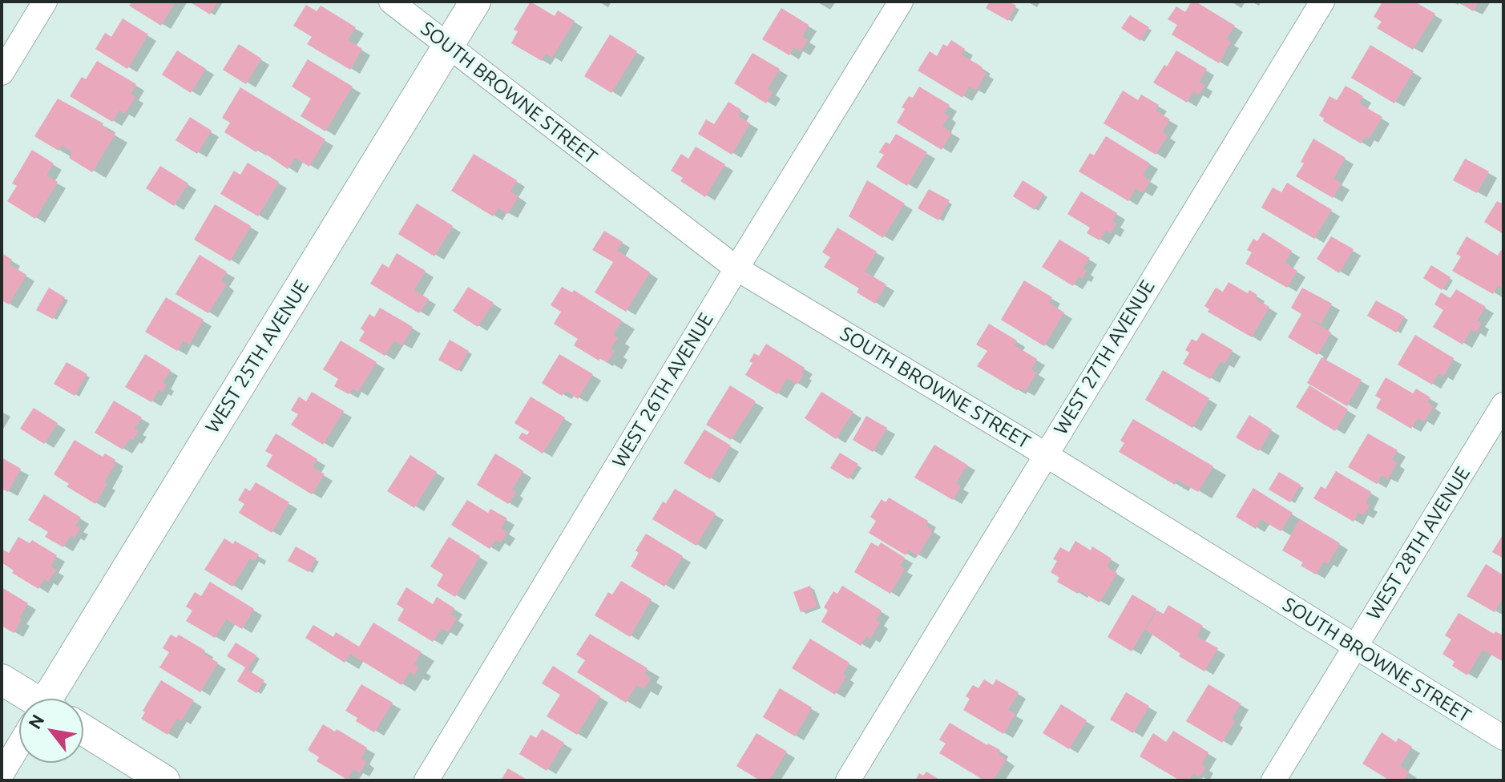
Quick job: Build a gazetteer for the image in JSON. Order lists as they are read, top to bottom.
{
  "streets": {
    "street": [
      "SOUTH BROWNE STREET",
      "WEST 25TH AVENUE",
      "WEST 27TH AVENUE",
      "WEST 26TH AVENUE",
      "WEST 28TH AVENUE"
    ]
  },
  "crossings": [
    ["SOUTH BROWNE STREET", "WEST 25TH AVENUE"],
    ["SOUTH BROWNE STREET", "WEST 27TH AVENUE"],
    ["SOUTH BROWNE STREET", "WEST 26TH AVENUE"],
    ["SOUTH BROWNE STREET", "WEST 28TH AVENUE"]
  ],
  "north": "top left"
}
